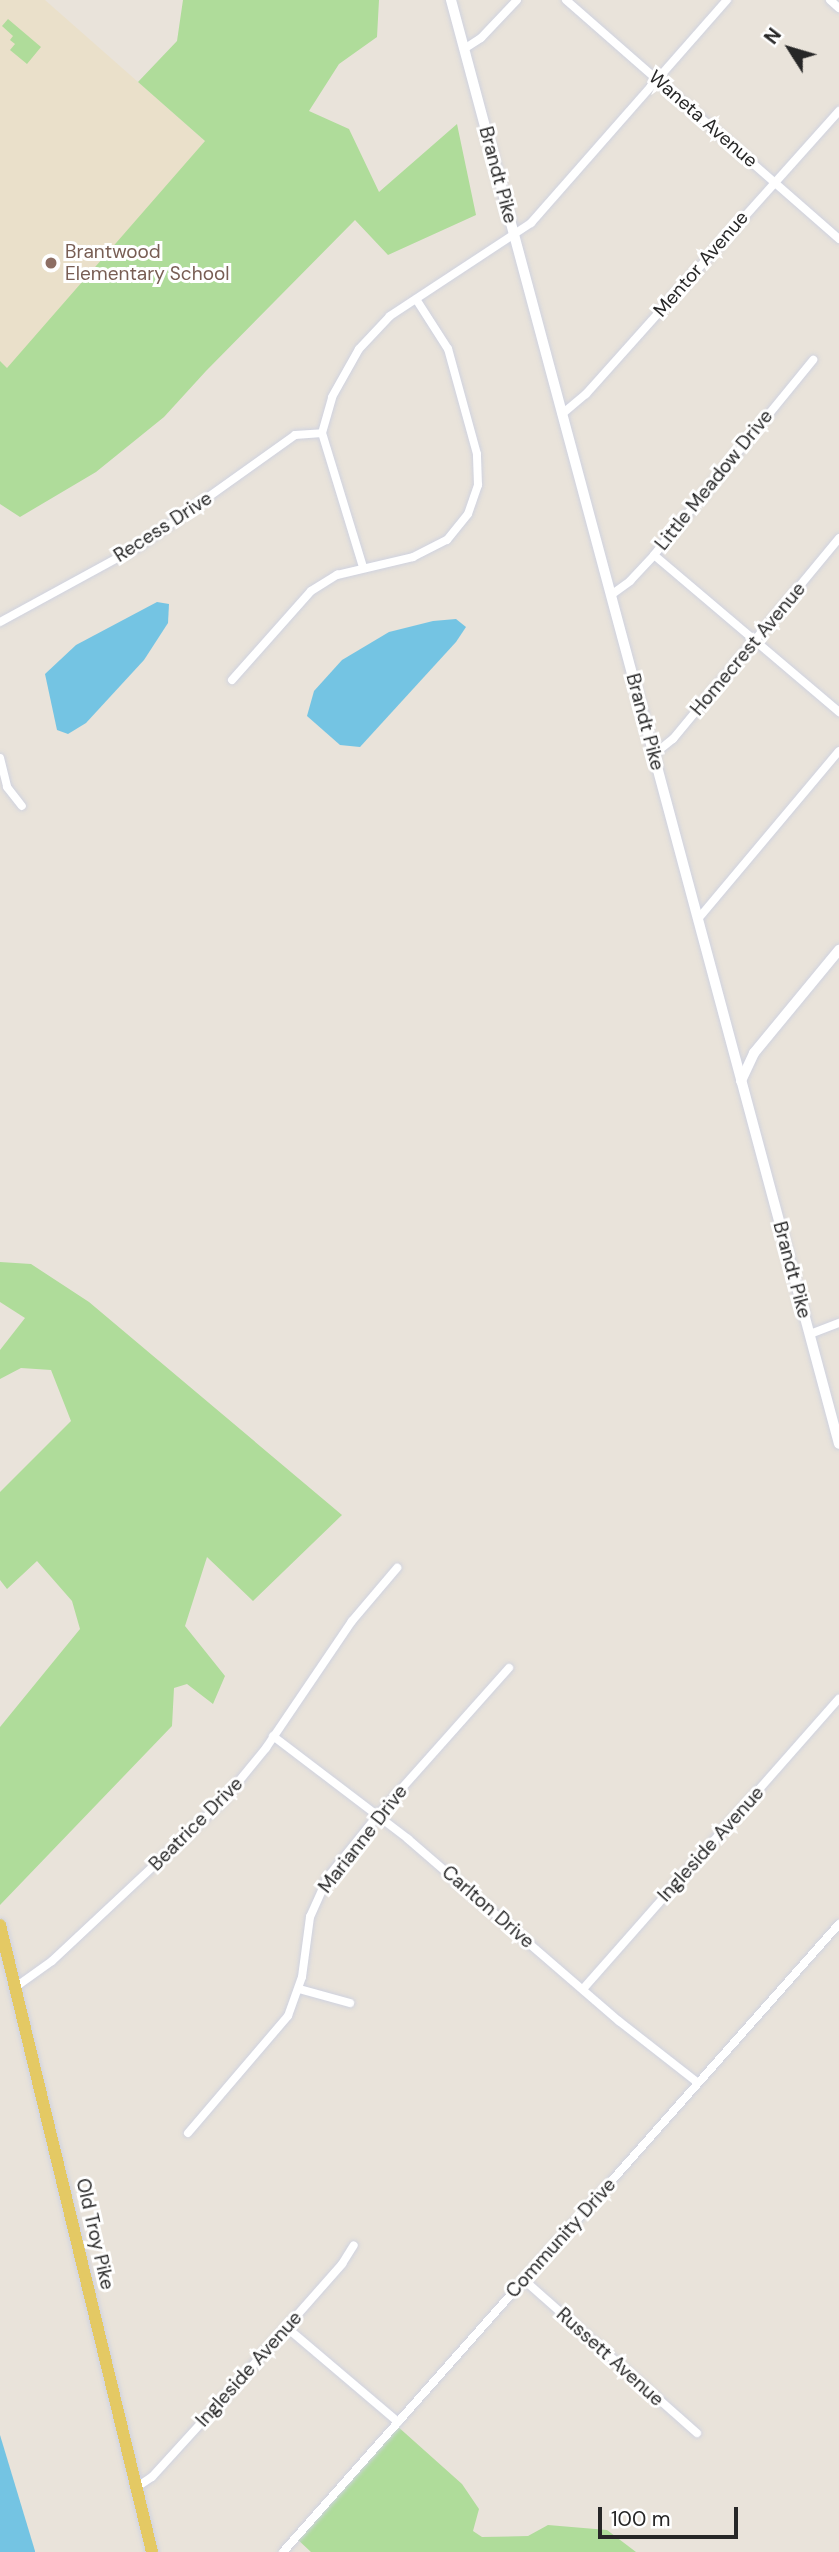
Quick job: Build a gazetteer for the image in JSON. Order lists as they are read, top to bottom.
{
  "streets": {
    "main road": ["Brandt Pike", "Old Troy Pike"],
    "street": [
      "Waneta Avenue",
      "Mentor Avenue",
      "Little Meadow Drive",
      "Recess Drive",
      "Homecrest Avenue",
      "Beatrice Drive",
      "Marianne Drive",
      "Ingleside Avenue",
      "Carlton Drive",
      "Community Drive",
      "Russett Avenue"
    ]
  },
  "crossings": [
    ["Waneta Avenue", "Mentor Avenue"],
    ["Brandt Pike", "Mentor Avenue"],
    ["Brandt Pike", "Little Meadow Drive"],
    ["Brandt Pike", "Homecrest Avenue"],
    ["Beatrice Drive", "Carlton Drive"],
    ["Beatrice Drive", "Old Troy Pike"],
    ["Marianne Drive", "Carlton Drive"],
    ["Ingleside Avenue", "Carlton Drive"],
    ["Ingleside Avenue", "Old Troy Pike"],
    ["Carlton Drive", "Community Drive"],
    ["Community Drive", "Russett Avenue"]
  ],
  "places": ["Brantwood Elementary School"],
  "scale_bar": "100 m",
  "north": "top left"
}
